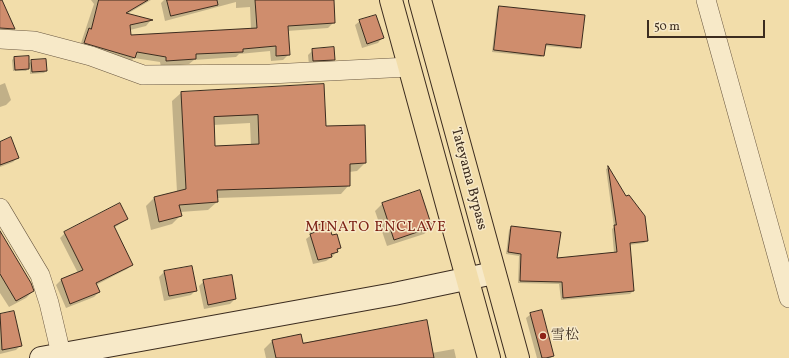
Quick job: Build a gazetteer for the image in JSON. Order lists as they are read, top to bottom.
{
  "streets": {
    "highway": ["Tateyama Bypass"]
  },
  "districts": ["MINATO ENCLAVE"],
  "places": ["雪松"],
  "scale_bar": "50 m"
}
